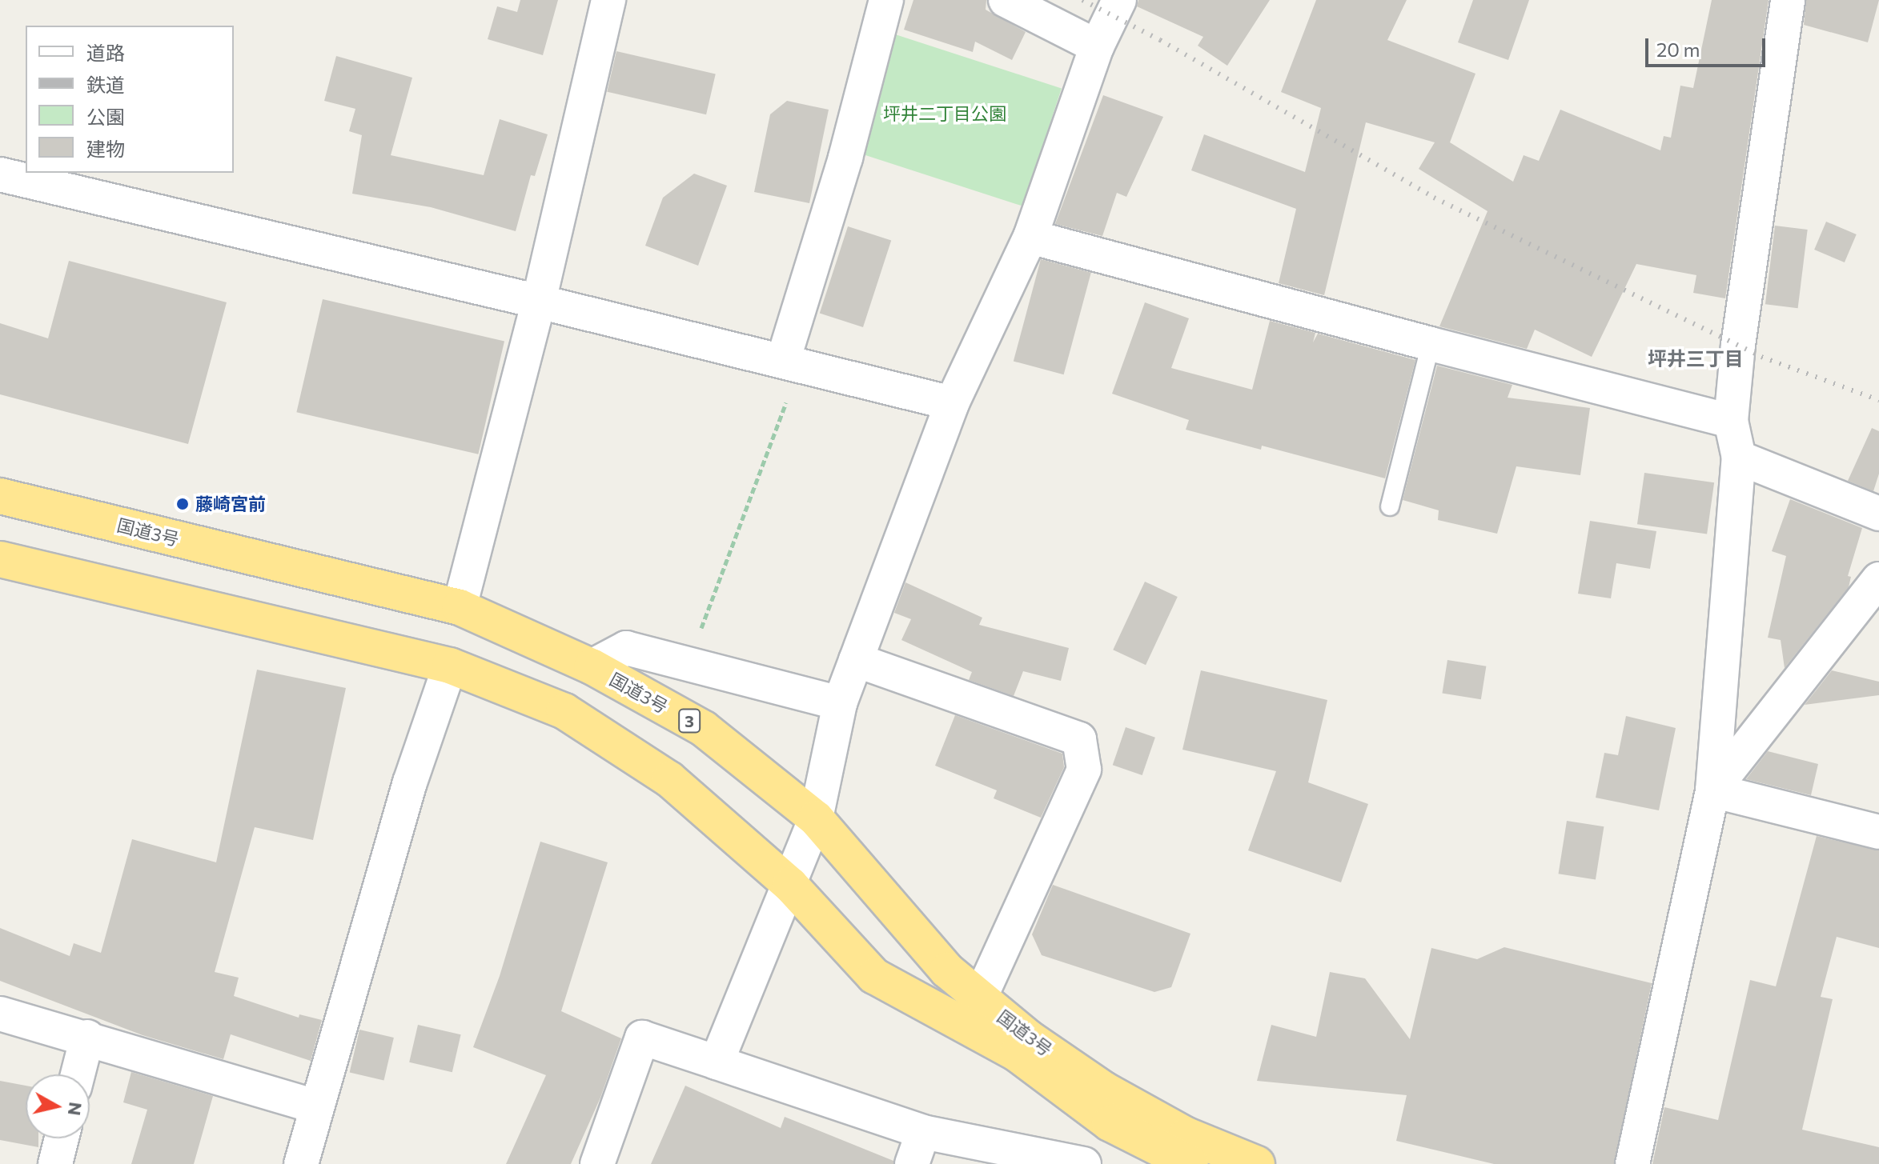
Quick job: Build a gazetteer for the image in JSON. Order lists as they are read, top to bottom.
{
  "streets": {
    "highway": ["国道3号", "3"]
  },
  "districts": ["坪井三丁目"],
  "parks": ["坪井二丁目公園"],
  "places": ["藤崎宮前"],
  "legend": [
    "道路",
    "鉄道",
    "公園",
    "建物"
  ],
  "scale_bar": "20 m",
  "north": "right"
}
